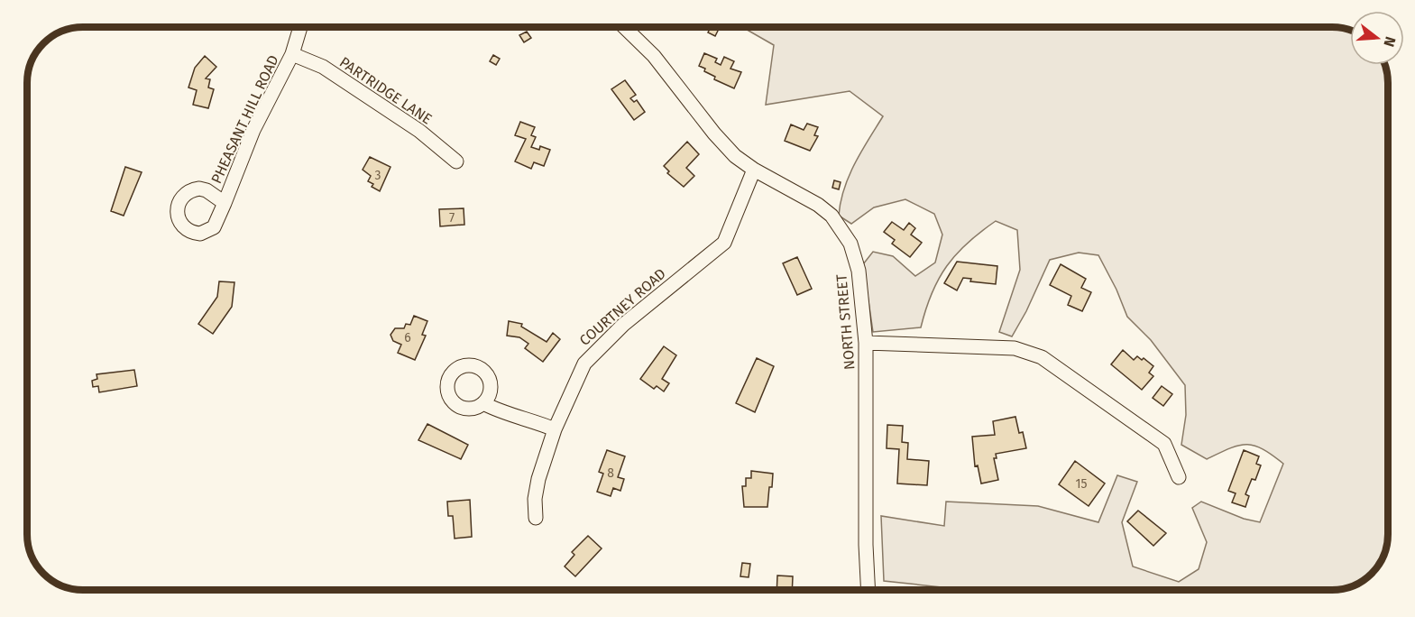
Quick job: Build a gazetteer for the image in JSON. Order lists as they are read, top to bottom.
{
  "streets": {
    "street": [
      "PARTRIDGE LANE",
      "PHEASANT HILL ROAD",
      "COURTNEY ROAD",
      "NORTH STREET"
    ]
  },
  "crossings": [
    ["PARTRIDGE LANE", "PHEASANT HILL ROAD"],
    ["COURTNEY ROAD", "NORTH STREET"]
  ],
  "house_numbers": [
    "3",
    "7",
    "6",
    "8",
    "15"
  ],
  "north": "right"
}
